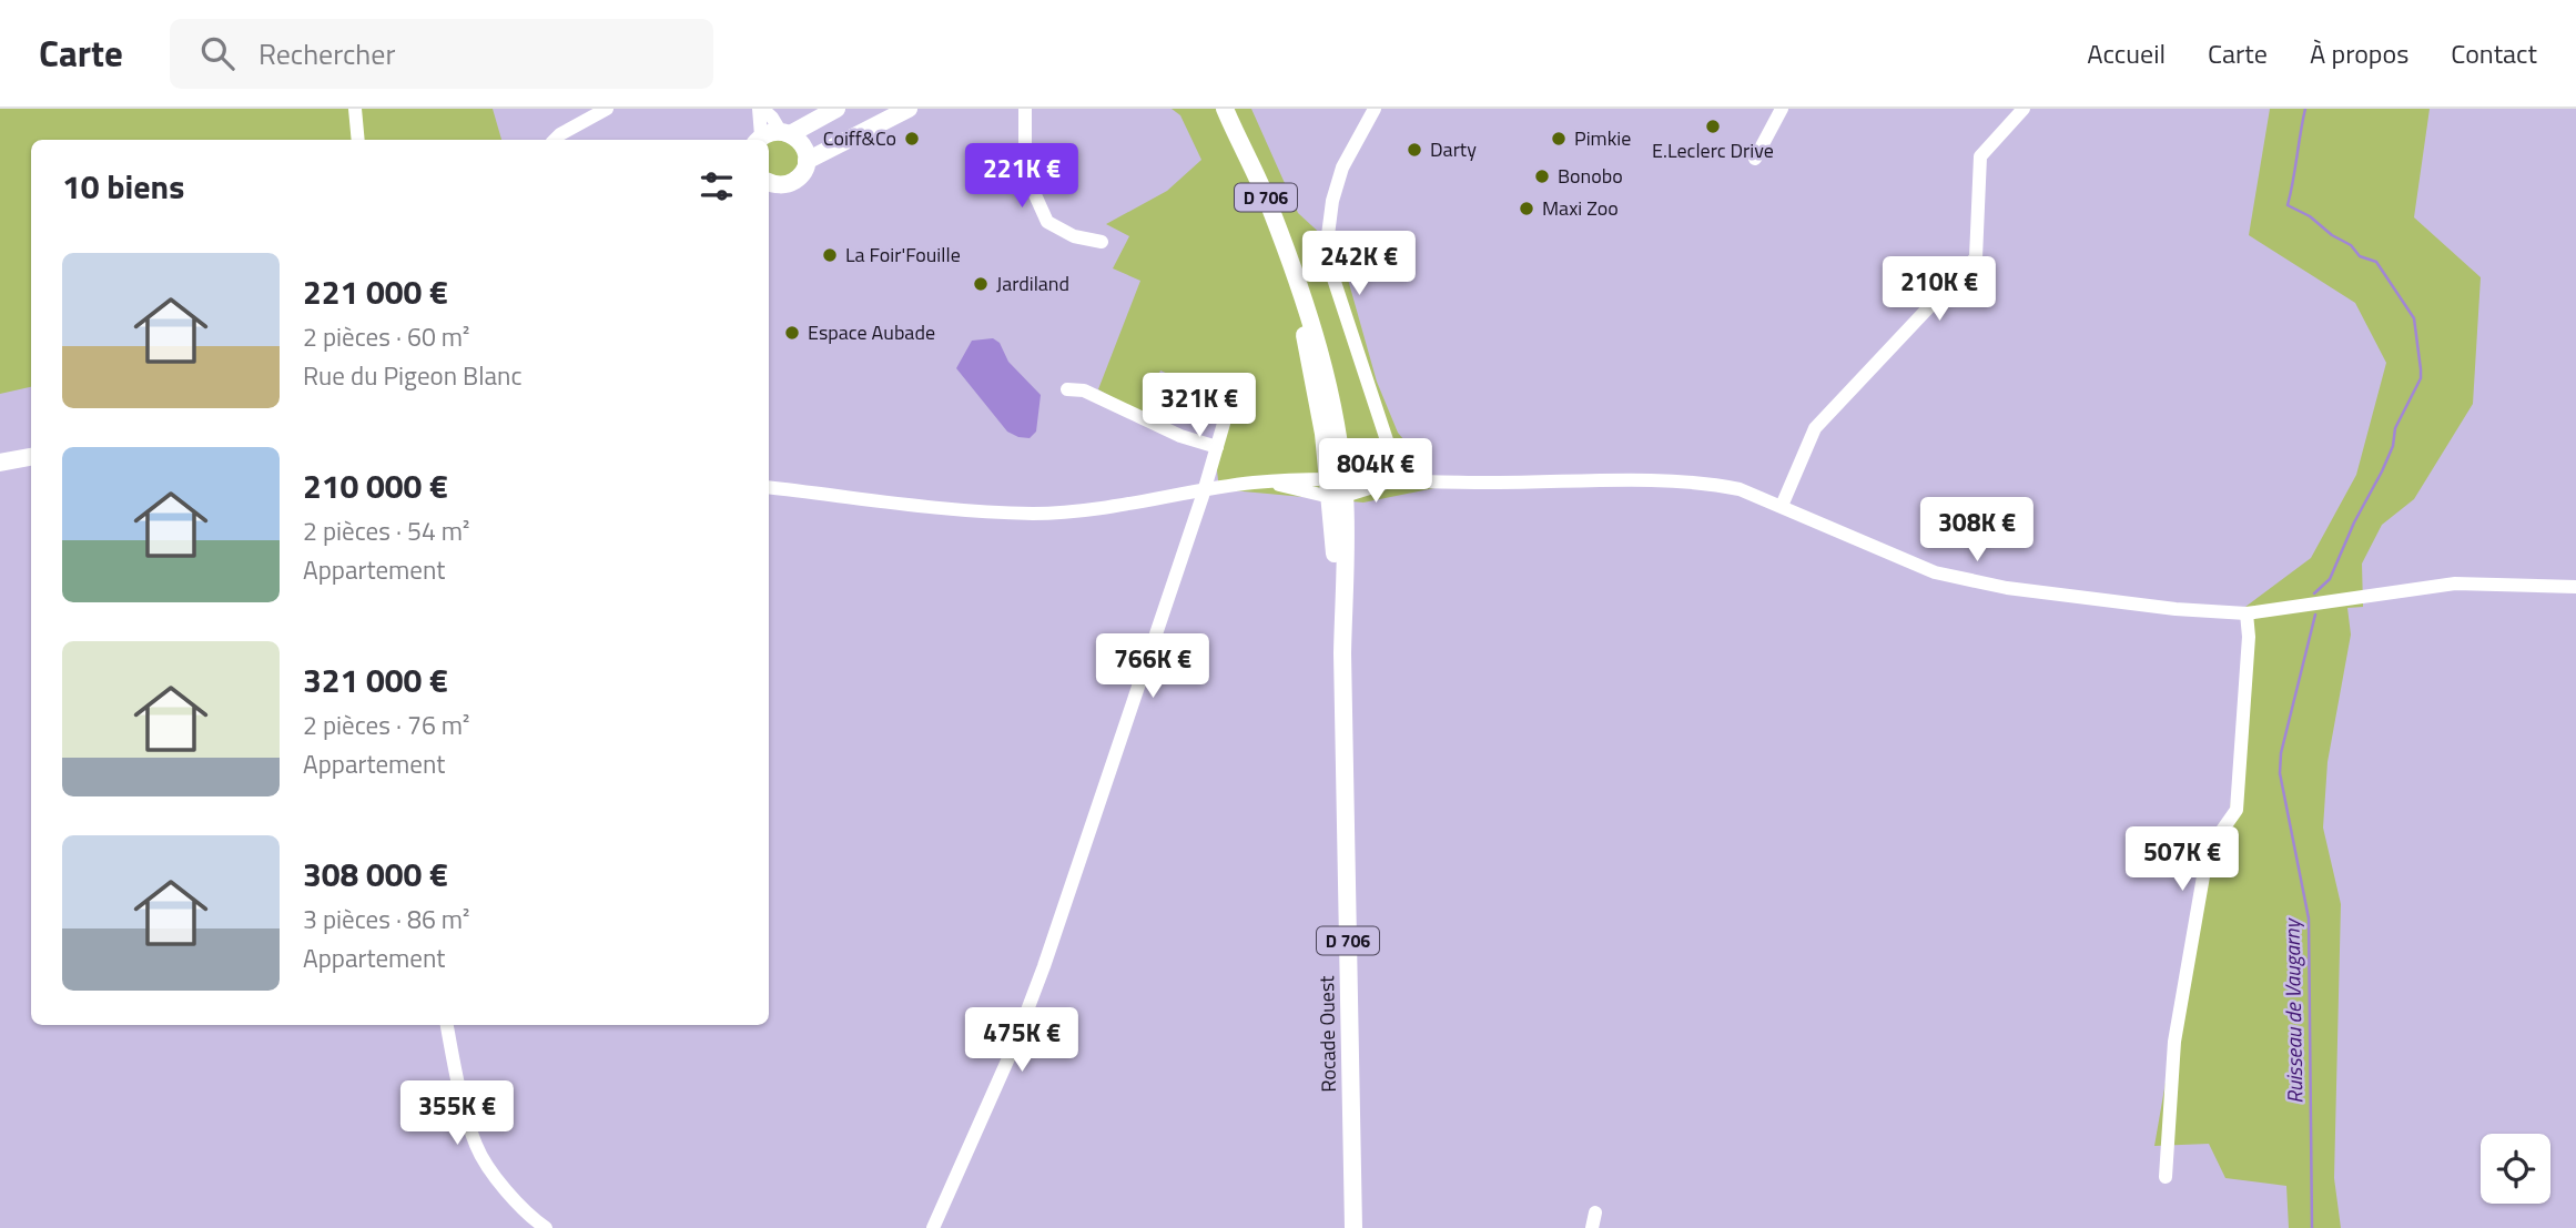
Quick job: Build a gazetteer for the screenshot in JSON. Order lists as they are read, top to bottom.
{
  "streets": {
    "main road": ["D 706", "Rocade Ouest"]
  },
  "water": ["Ruisseau de Vaugarny"],
  "places": [
    "E.Leclerc Drive",
    "Coiff&Co",
    "Pimkie",
    "Darty",
    "Bonobo",
    "Maxi Zoo",
    "La Foir'Fouille",
    "Jardiland",
    "Espace Aubade"
  ],
  "page": {
    "header": "Carte",
    "search": "Rechercher",
    "nav": [
      "Accueil",
      "Carte",
      "À propos",
      "Contact"
    ],
    "heading": "10 biens",
    "price": [
      "221K €",
      "242K €",
      "210K €",
      "321K €",
      "804K €",
      "308K €",
      "766K €",
      "507K €",
      "475K €",
      "355K €"
    ],
    "list": [
      {
        "name": "221 000 €",
        "note": "2 pièces · 60 m² · Rue du Pigeon Blanc"
      },
      {
        "name": "210 000 €",
        "note": "2 pièces · 54 m² · Appartement"
      },
      {
        "name": "321 000 €",
        "note": "2 pièces · 76 m² · Appartement"
      },
      {
        "name": "308 000 €",
        "note": "3 pièces · 86 m² · Appartement"
      }
    ]
  }
}
